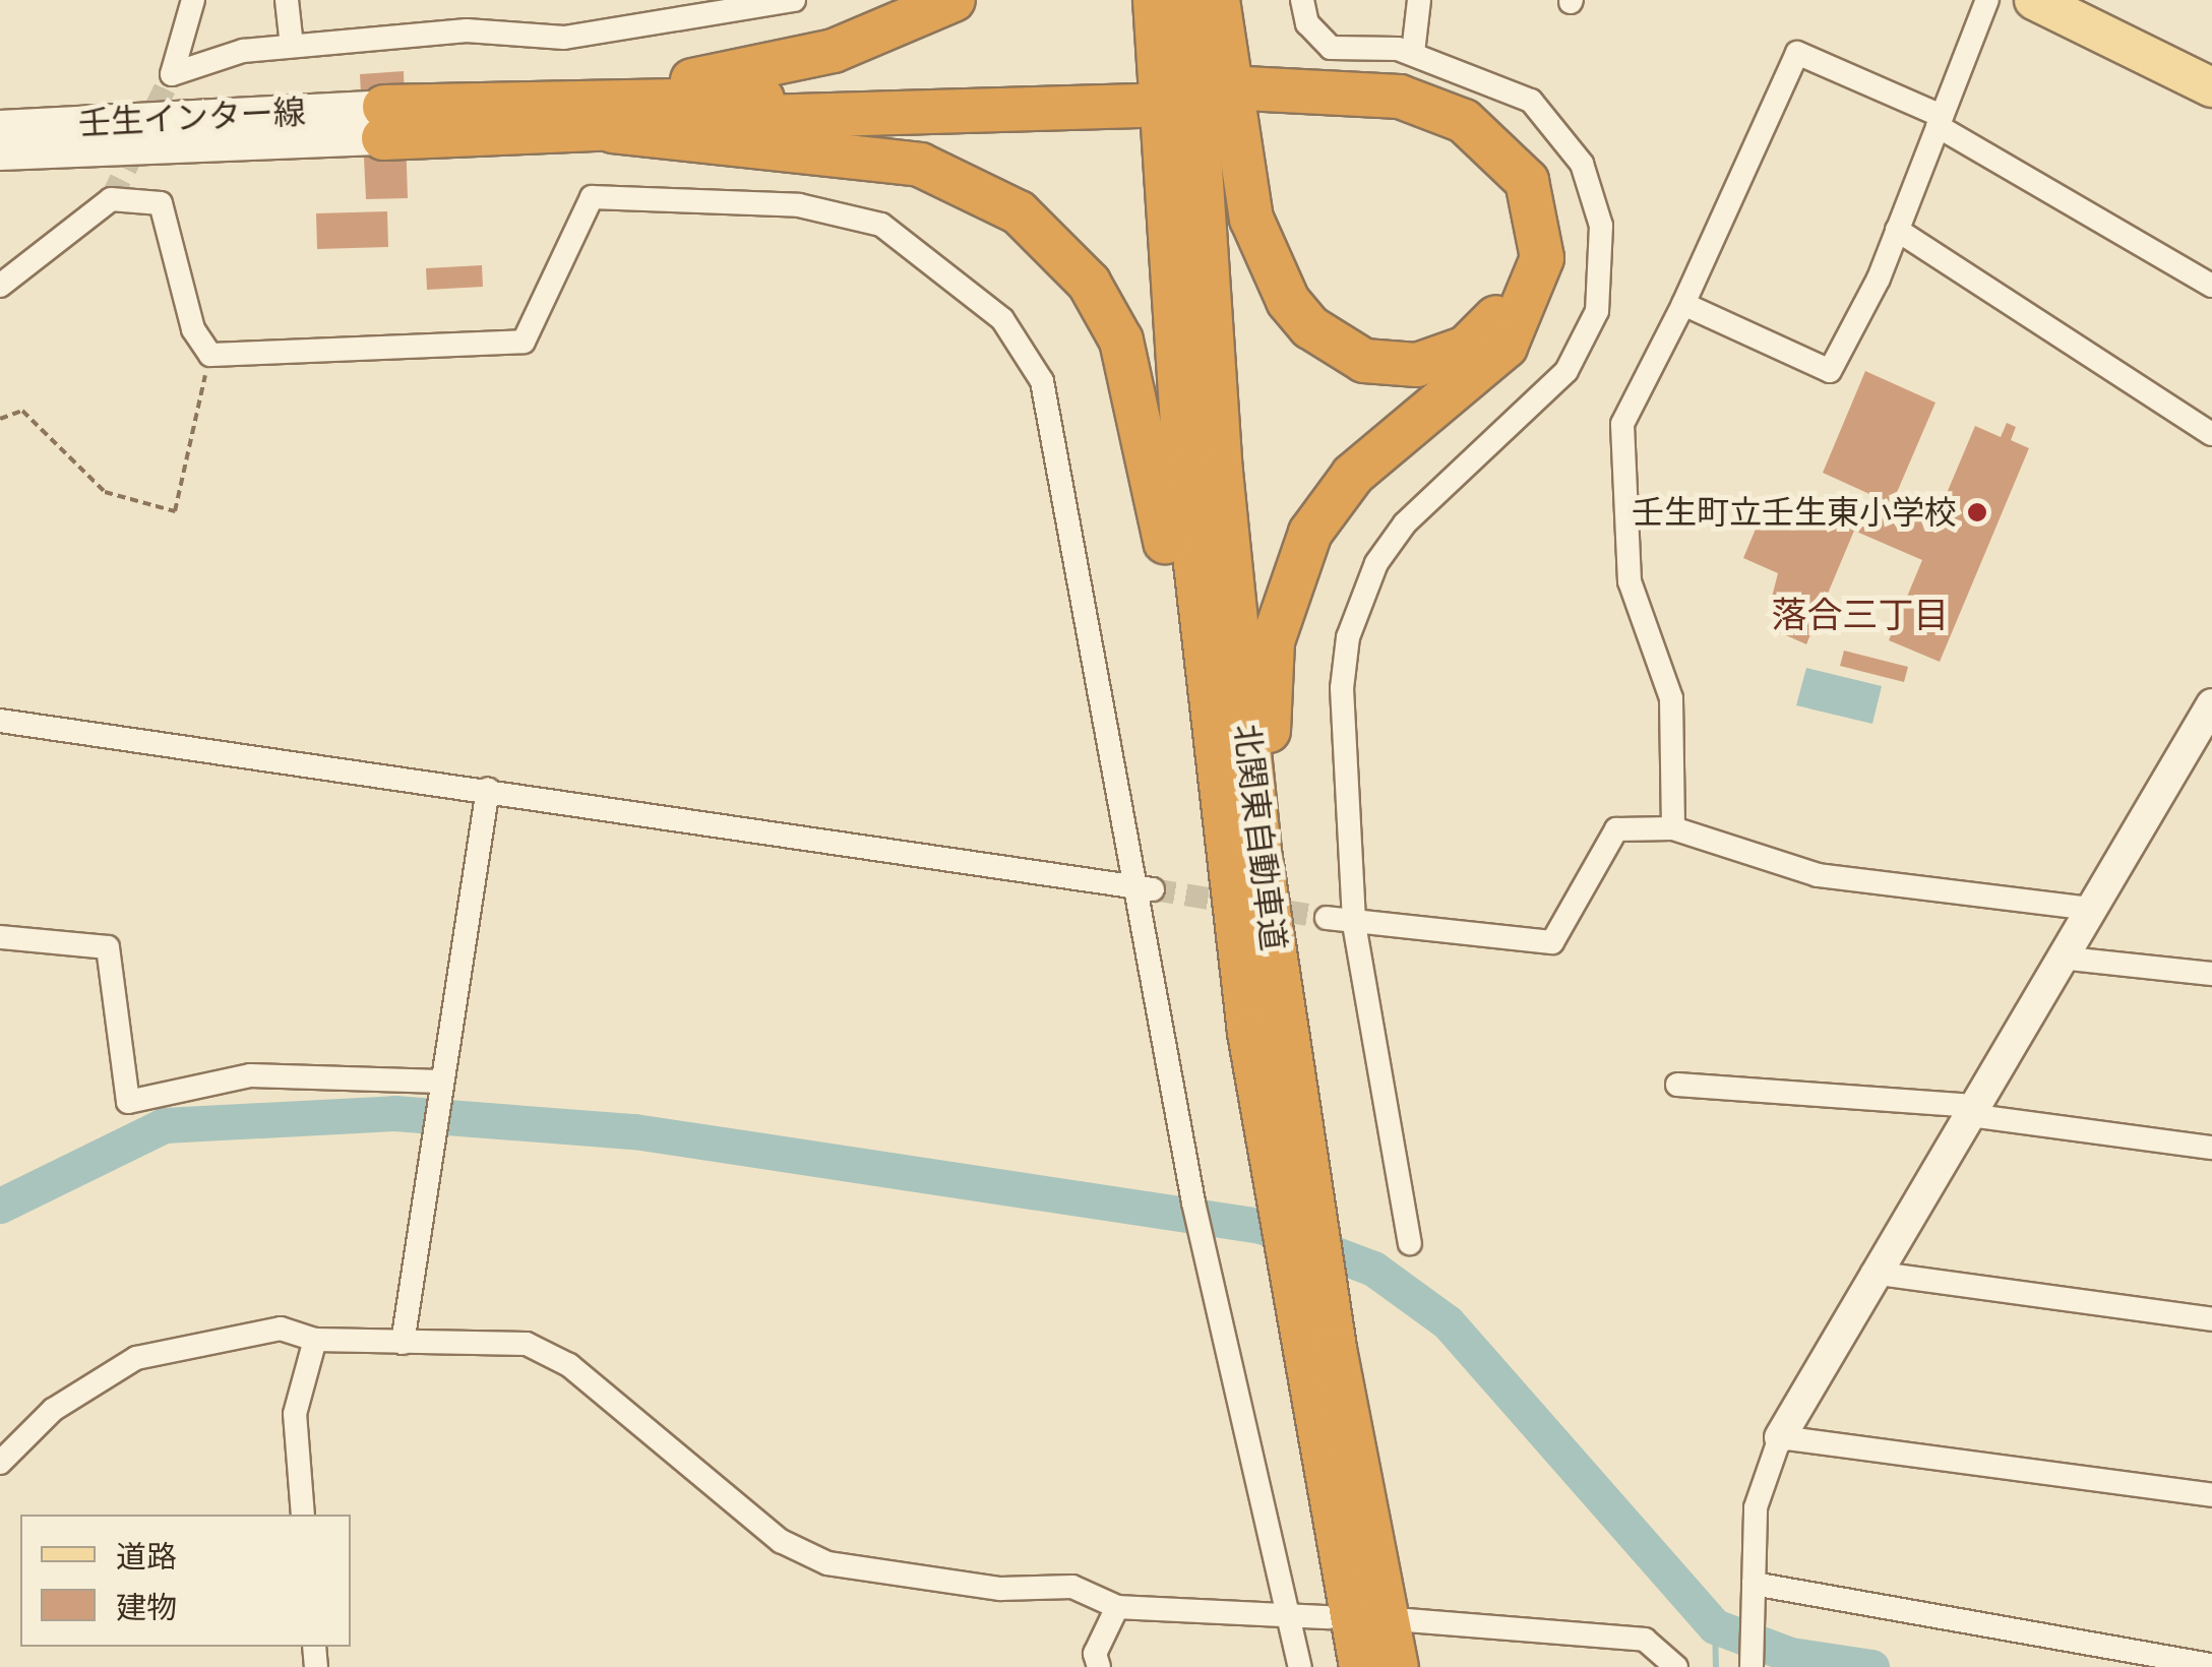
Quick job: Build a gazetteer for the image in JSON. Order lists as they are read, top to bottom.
{
  "streets": {
    "highway": ["北関東自動車道"],
    "main road": ["壬生インター線"]
  },
  "districts": ["落合三丁目"],
  "places": ["壬生町立壬生東小学校"],
  "legend": ["道路", "建物"]
}
